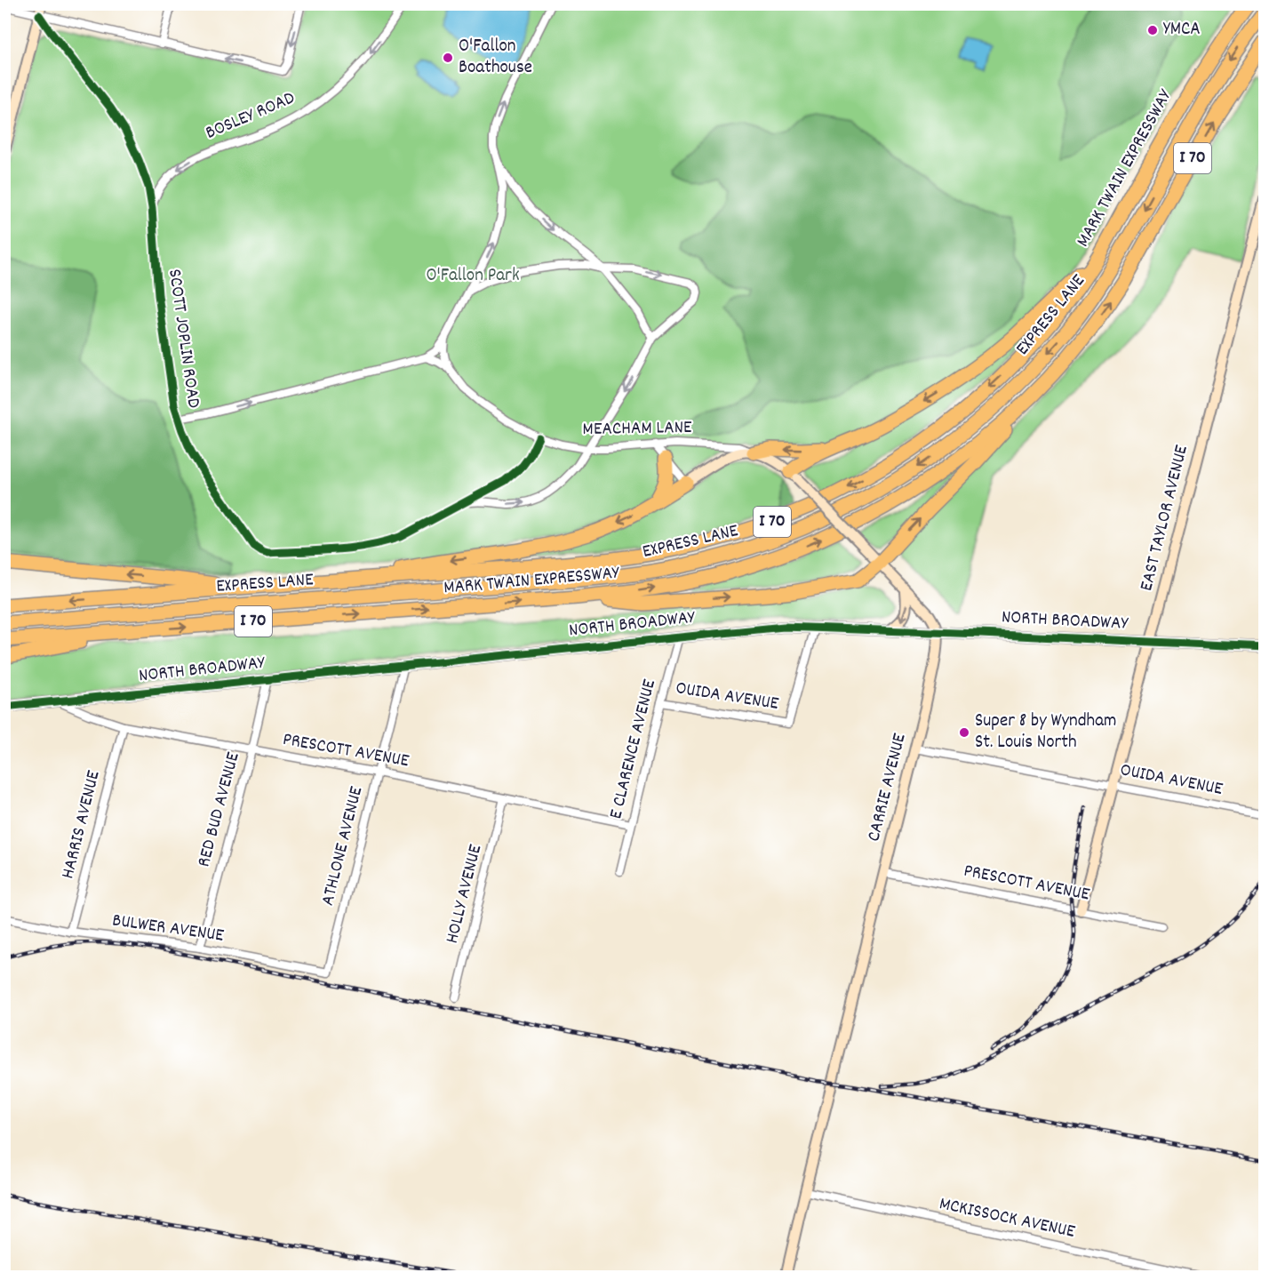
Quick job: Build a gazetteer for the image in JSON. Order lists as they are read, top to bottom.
{
  "streets": {
    "highway": ["I 70", "MARK TWAIN EXPRESSWAY", "EXPRESS LANE"],
    "main road": ["EAST TAYLOR AVENUE", "NORTH BROADWAY", "CARRIE AVENUE"],
    "street": [
      "BOSLEY ROAD",
      "SCOTT JOPLIN ROAD",
      "MEACHAM LANE",
      "OUIDA AVENUE",
      "E CLARENCE AVENUE",
      "PRESCOTT AVENUE",
      "RED BUD AVENUE",
      "HARRIS AVENUE",
      "ATHLONE AVENUE",
      "HOLLY AVENUE",
      "BULWER AVENUE",
      "MCKISSOCK AVENUE"
    ]
  },
  "crossings": [
    ["BOSLEY ROAD", "SCOTT JOPLIN ROAD"],
    ["SCOTT JOPLIN ROAD", "MEACHAM LANE"],
    ["EAST TAYLOR AVENUE", "NORTH BROADWAY"],
    ["EAST TAYLOR AVENUE", "OUIDA AVENUE"],
    ["EAST TAYLOR AVENUE", "PRESCOTT AVENUE"],
    ["NORTH BROADWAY", "OUIDA AVENUE"],
    ["NORTH BROADWAY", "E CLARENCE AVENUE"],
    ["NORTH BROADWAY", "PRESCOTT AVENUE"],
    ["NORTH BROADWAY", "CARRIE AVENUE"],
    ["NORTH BROADWAY", "RED BUD AVENUE"],
    ["NORTH BROADWAY", "ATHLONE AVENUE"],
    ["OUIDA AVENUE", "E CLARENCE AVENUE"],
    ["OUIDA AVENUE", "CARRIE AVENUE"],
    ["E CLARENCE AVENUE", "PRESCOTT AVENUE"],
    ["PRESCOTT AVENUE", "CARRIE AVENUE"],
    ["PRESCOTT AVENUE", "RED BUD AVENUE"],
    ["PRESCOTT AVENUE", "HARRIS AVENUE"],
    ["PRESCOTT AVENUE", "ATHLONE AVENUE"],
    ["PRESCOTT AVENUE", "HOLLY AVENUE"],
    ["CARRIE AVENUE", "MCKISSOCK AVENUE"],
    ["RED BUD AVENUE", "BULWER AVENUE"],
    ["HARRIS AVENUE", "BULWER AVENUE"],
    ["ATHLONE AVENUE", "BULWER AVENUE"]
  ],
  "one_way": ["BOSLEY ROAD"],
  "parks": ["O'Fallon Park"],
  "places": ["YMCA", "O'Fallon Boathouse", "Super 8 by Wyndham St. Louis North"]
}
